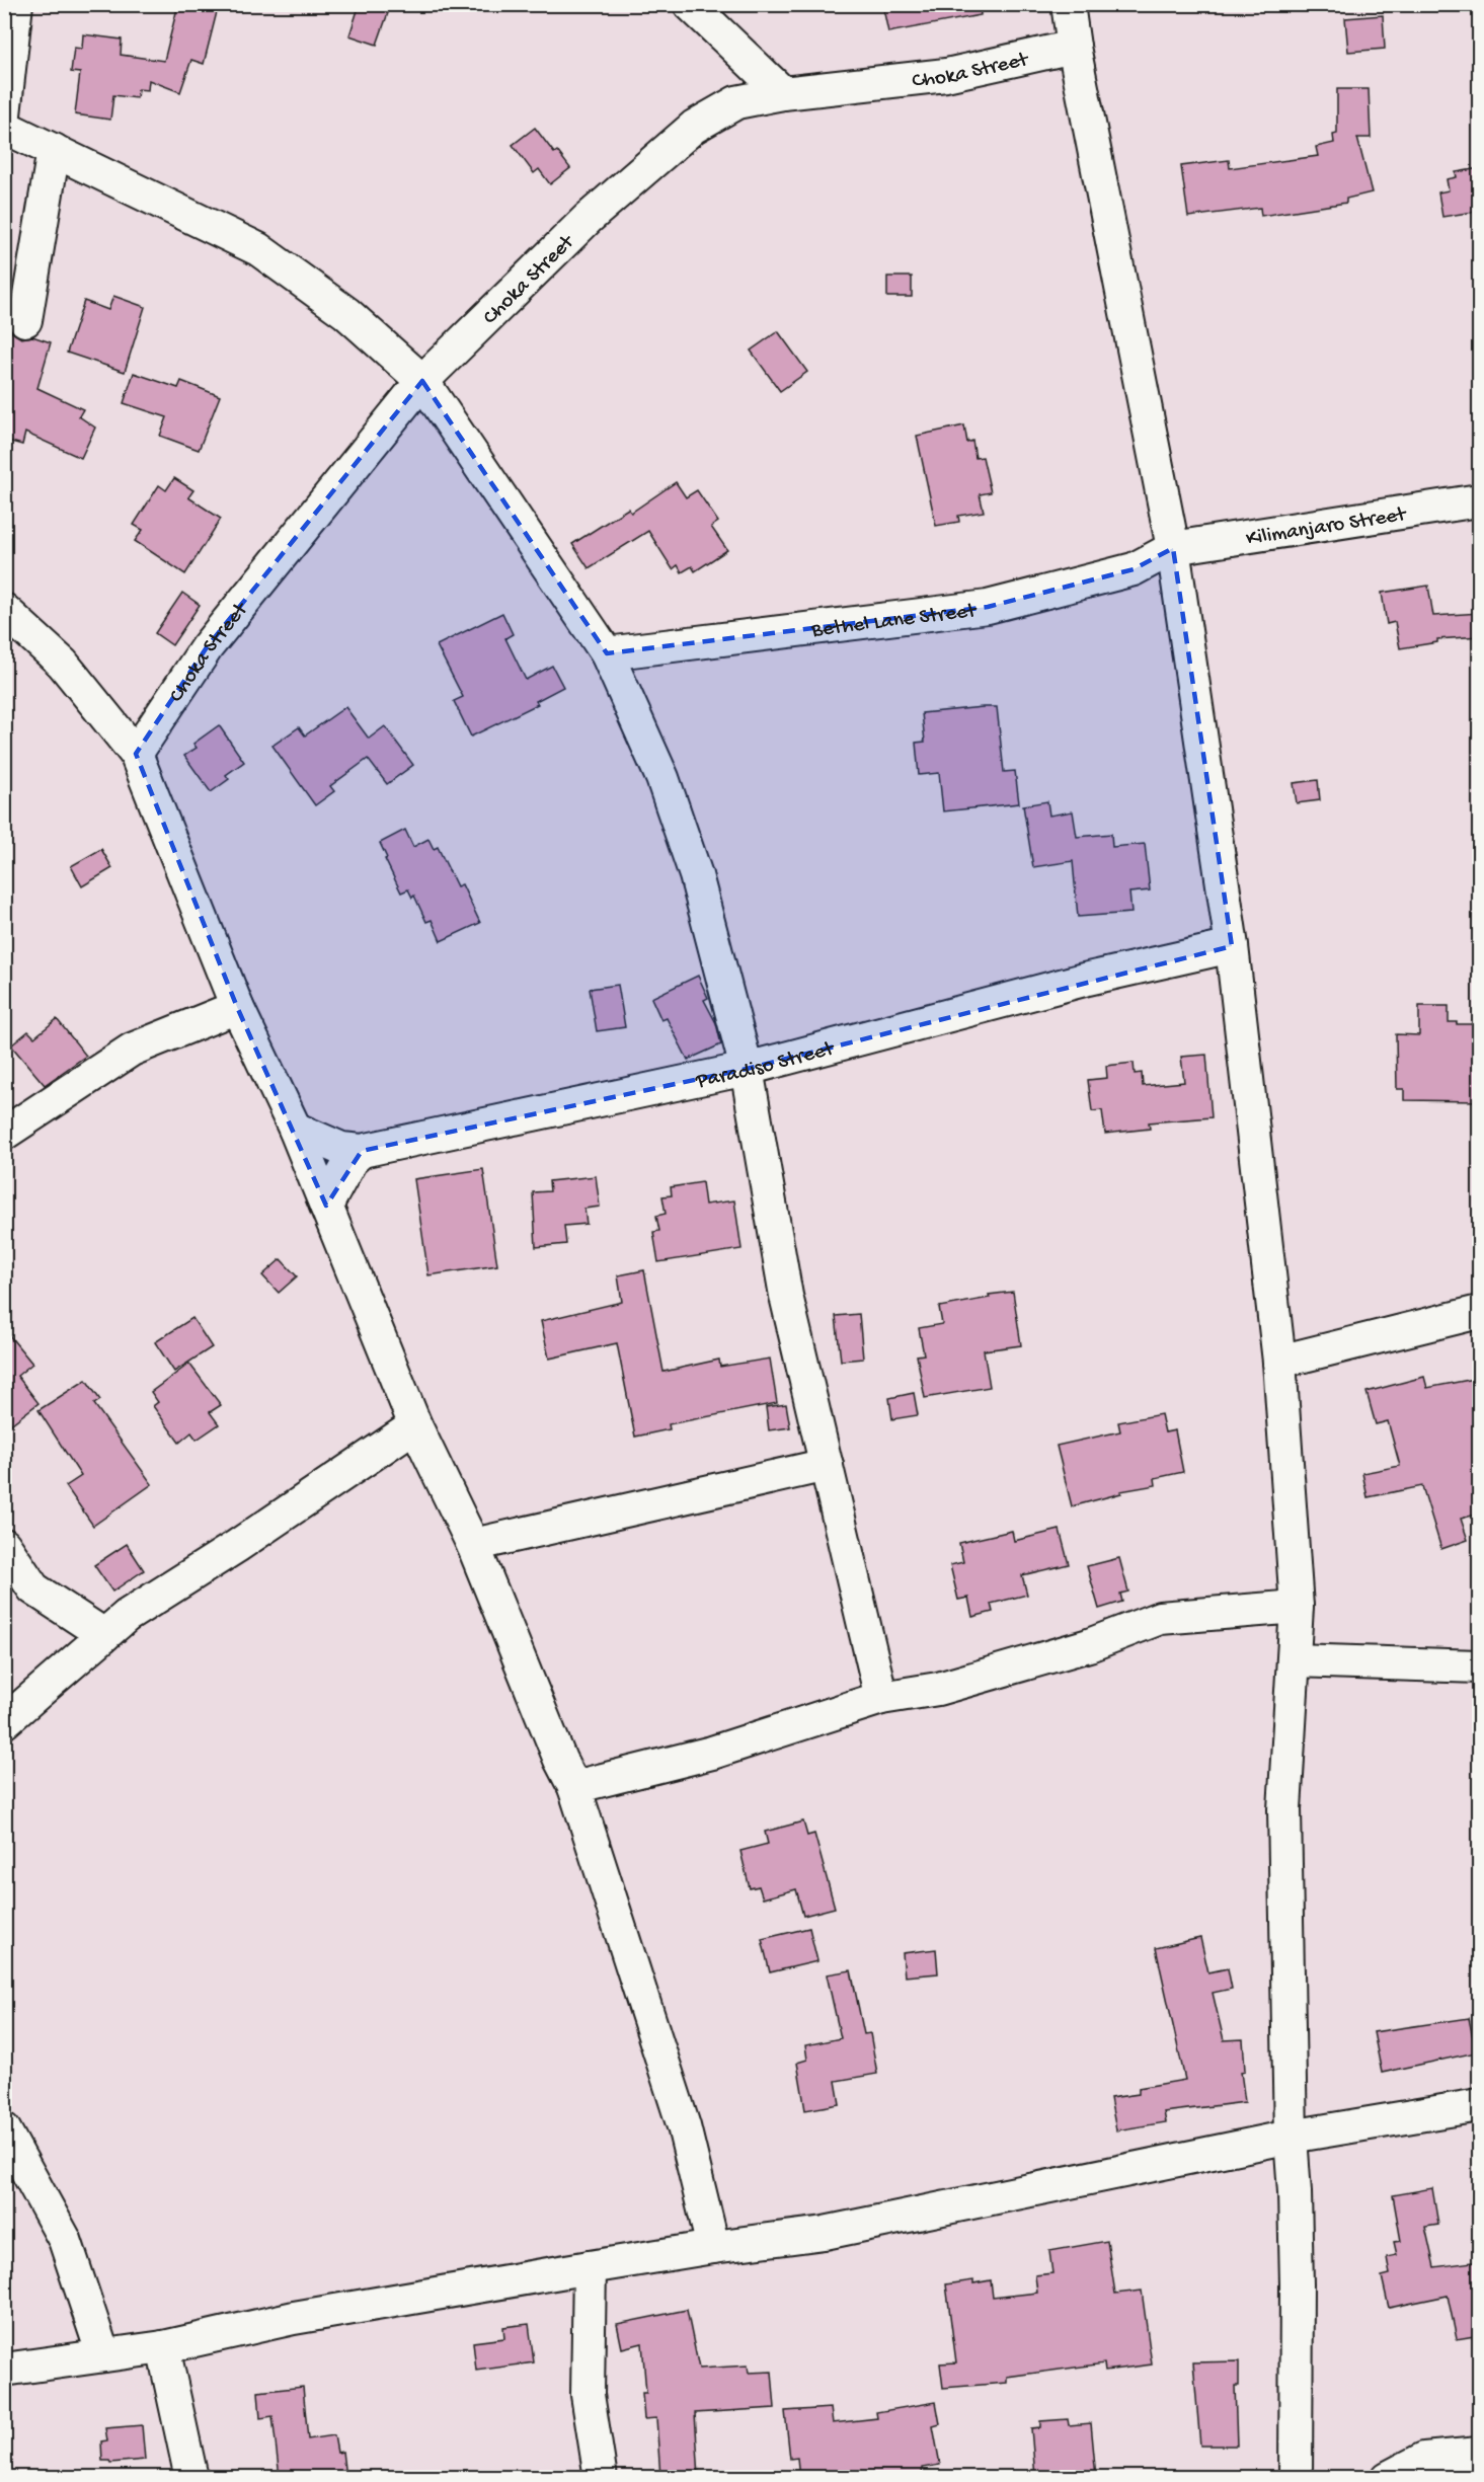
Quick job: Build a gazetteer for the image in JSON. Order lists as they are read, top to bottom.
{
  "streets": {
    "street": [
      "Choka Street",
      "Kilimanjaro Street",
      "Bethel Lane Street",
      "Paradiso Street"
    ]
  },
  "crossings": [
    ["Kilimanjaro Street", "Bethel Lane Street"]
  ]
}
